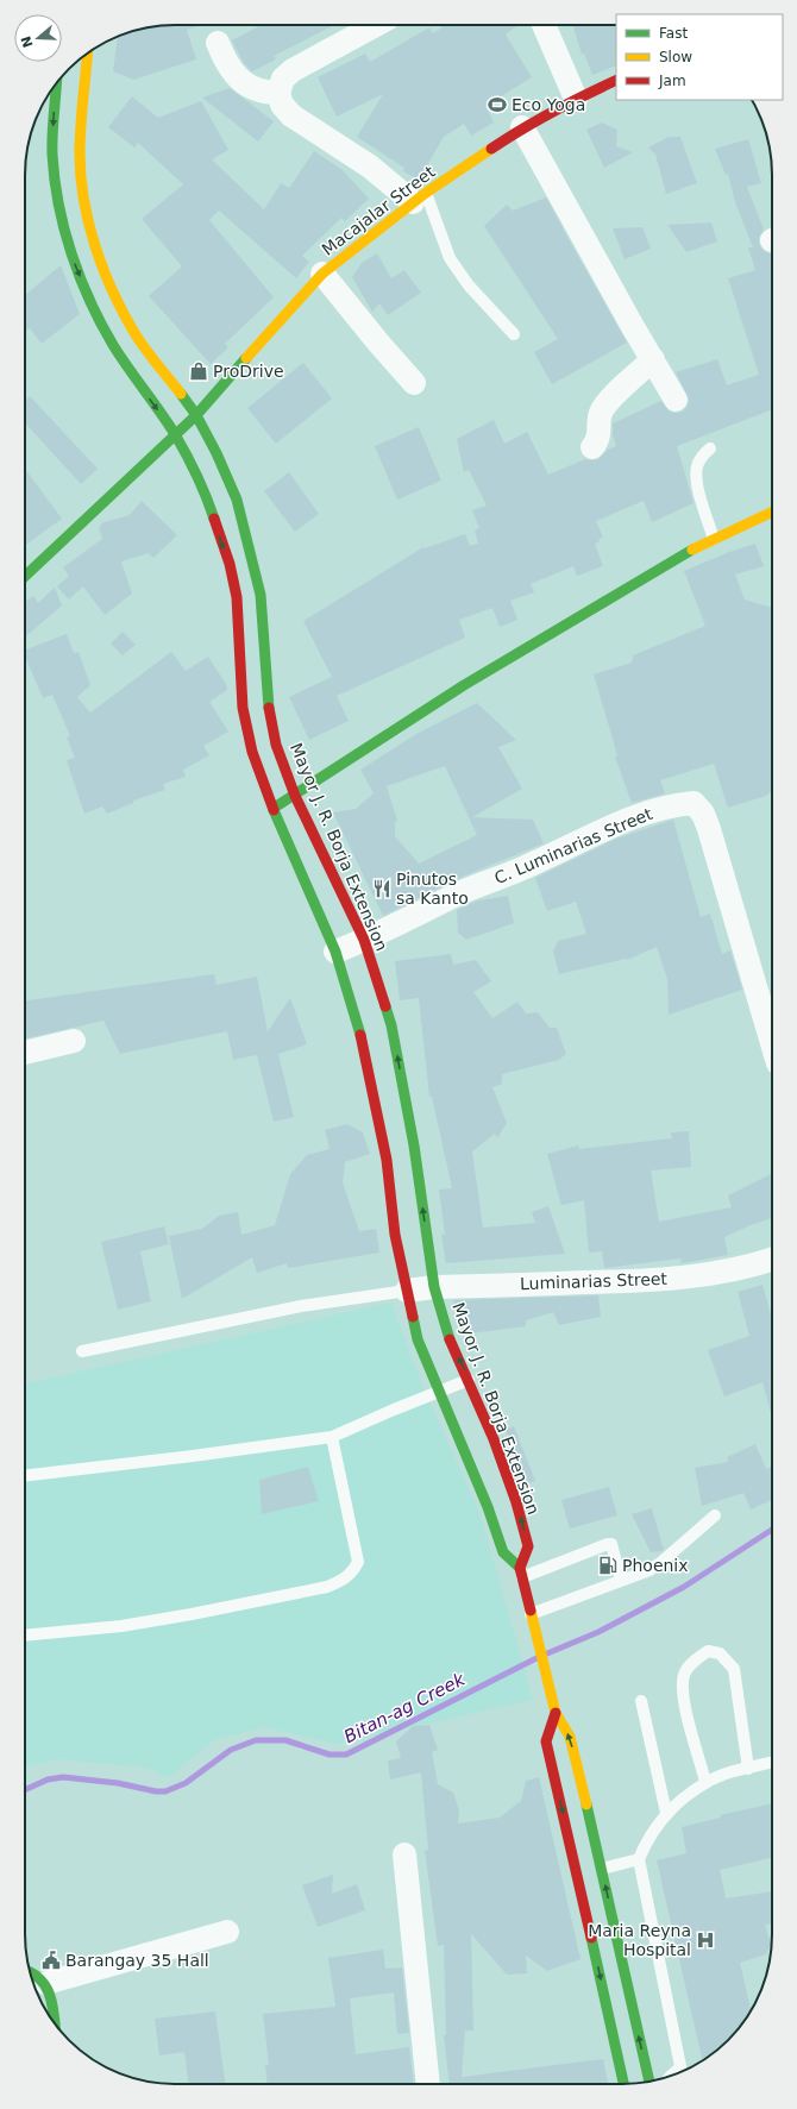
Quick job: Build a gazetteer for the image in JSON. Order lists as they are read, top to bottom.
{
  "streets": {
    "main road": ["Macajalar Street", "Mayor J. R. Borja Extension"],
    "street": ["C. Luminarias Street", "Luminarias Street"]
  },
  "crossings": [
    ["Macajalar Street", "Mayor J. R. Borja Extension"],
    ["C. Luminarias Street", "Mayor J. R. Borja Extension"],
    ["Mayor J. R. Borja Extension", "Luminarias Street"]
  ],
  "water": ["Bitan-ag Creek"],
  "places": {
    "sports": ["Eco Yoga"],
    "shop": ["ProDrive"],
    "restaurant": ["Pinutos sa Kanto"],
    "fuel station": ["Phoenix"],
    "hospital": ["Maria Reyna Hospital"],
    "public building": ["Barangay 35 Hall"]
  },
  "legend": ["Fast", "Slow", "Jam"],
  "north": "left"
}
